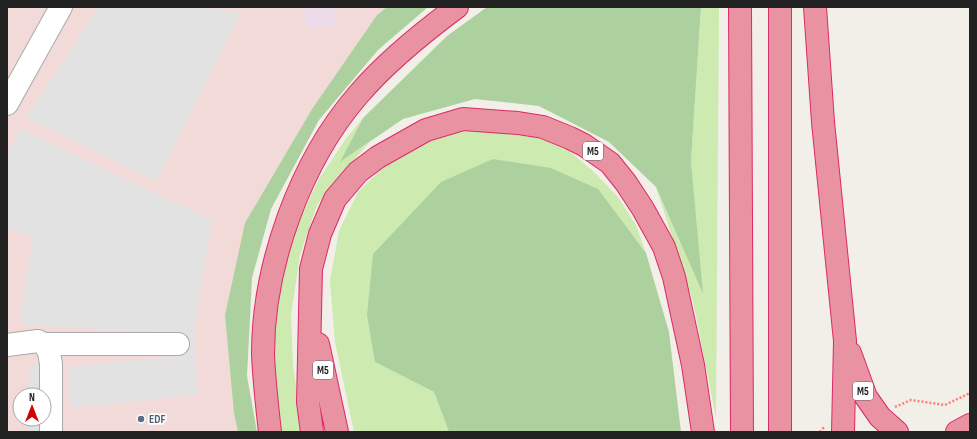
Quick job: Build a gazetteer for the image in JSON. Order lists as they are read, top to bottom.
{
  "streets": {
    "highway": ["M5"]
  },
  "places": ["EDF"],
  "north": "top"
}
